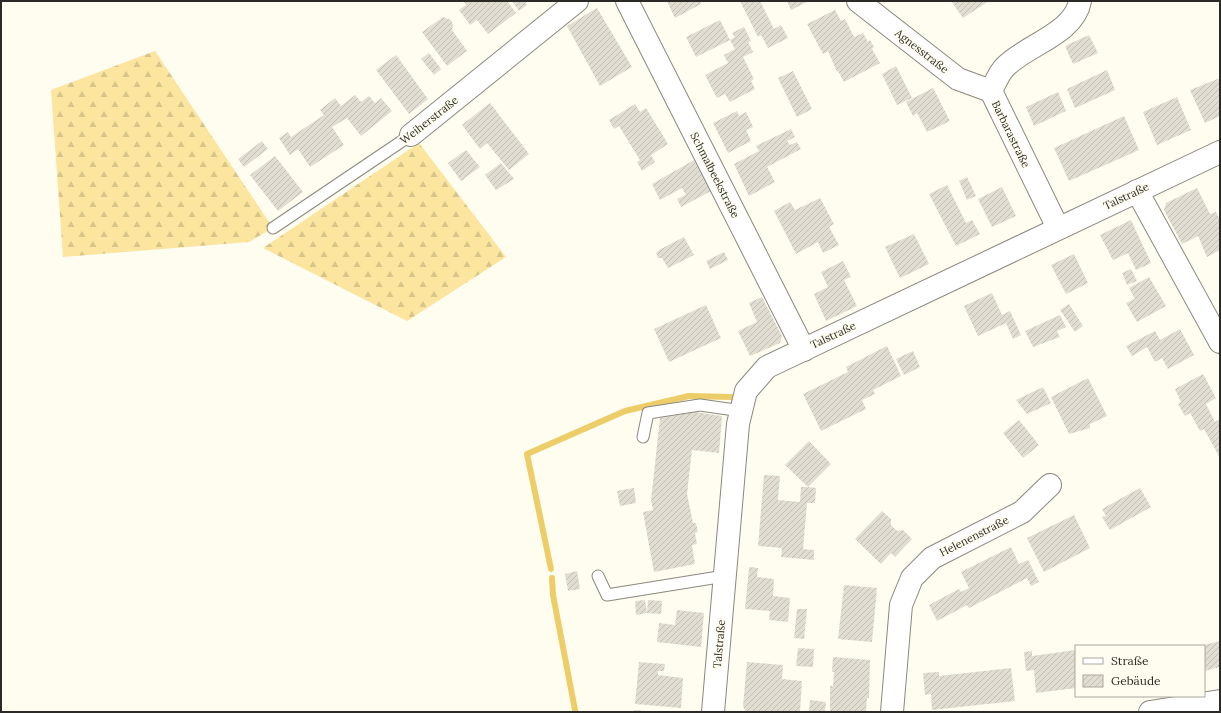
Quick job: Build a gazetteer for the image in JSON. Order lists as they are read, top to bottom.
{
  "streets": {
    "street": [
      "Agnesstraße",
      "Weiherstraße",
      "Barbarastraße",
      "Schmalbeekstraße",
      "Talstraße",
      "Helenenstraße"
    ]
  },
  "crossings": [
    ["Agnesstraße", "Barbarastraße"],
    ["Barbarastraße", "Talstraße"],
    ["Schmalbeekstraße", "Talstraße"]
  ],
  "legend": ["Straße", "Gebäude"]
}
